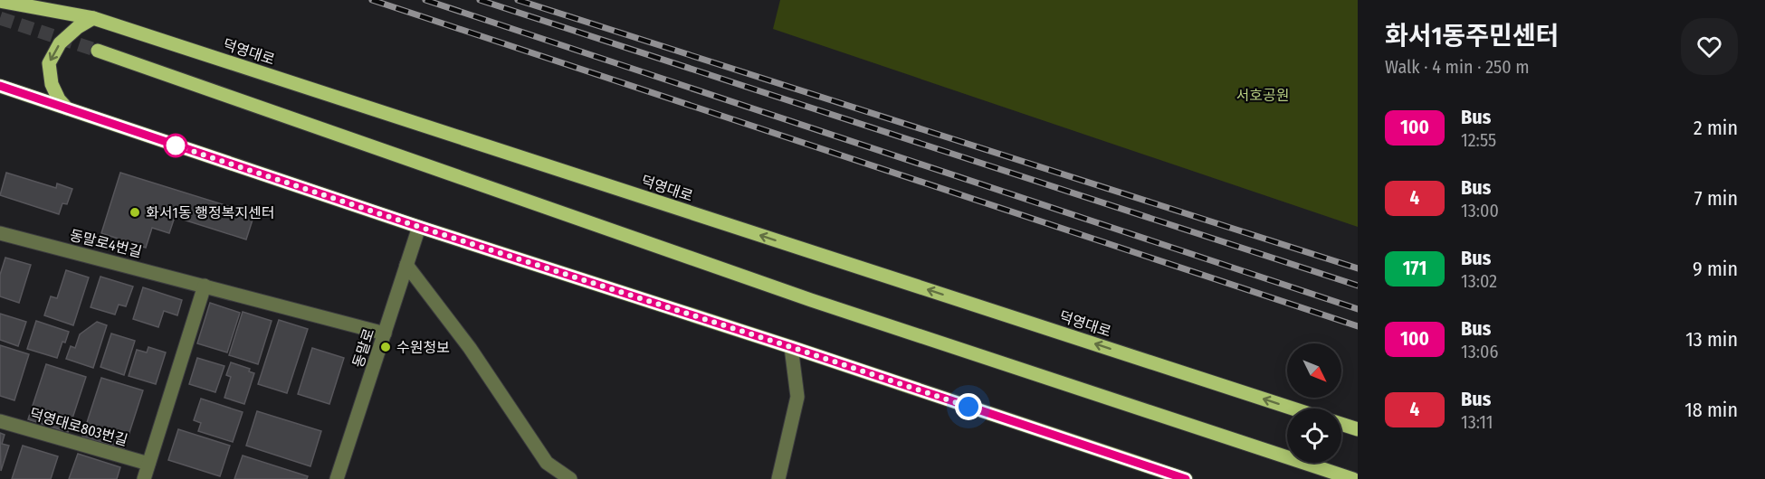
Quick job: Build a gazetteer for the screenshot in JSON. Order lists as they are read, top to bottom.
{
  "streets": {
    "main road": ["덕영대로"],
    "street": ["동말로4번길", "동말로", "덕영대로803번길"]
  },
  "crossings": [
    ["동말로4번길", "동말로"]
  ],
  "parks": ["서호공원"],
  "places": ["화서1동 행정복지센터", "수원청보"],
  "lines": ["bus line 100"],
  "north": "bottom right",
  "page": {
    "heading": ["화서1동주민센터", "Walk · 4 min · 250 m"],
    "list": [
      {
        "mark": "100",
        "name": "Bus",
        "note": "12:55",
        "value": "2 min"
      },
      {
        "mark": "4",
        "name": "Bus",
        "note": "13:00",
        "value": "7 min"
      },
      {
        "mark": "171",
        "name": "Bus",
        "note": "13:02",
        "value": "9 min"
      },
      {
        "mark": "100",
        "name": "Bus",
        "note": "13:06",
        "value": "13 min"
      },
      {
        "mark": "4",
        "name": "Bus",
        "note": "13:11",
        "value": "18 min"
      }
    ]
  }
}
